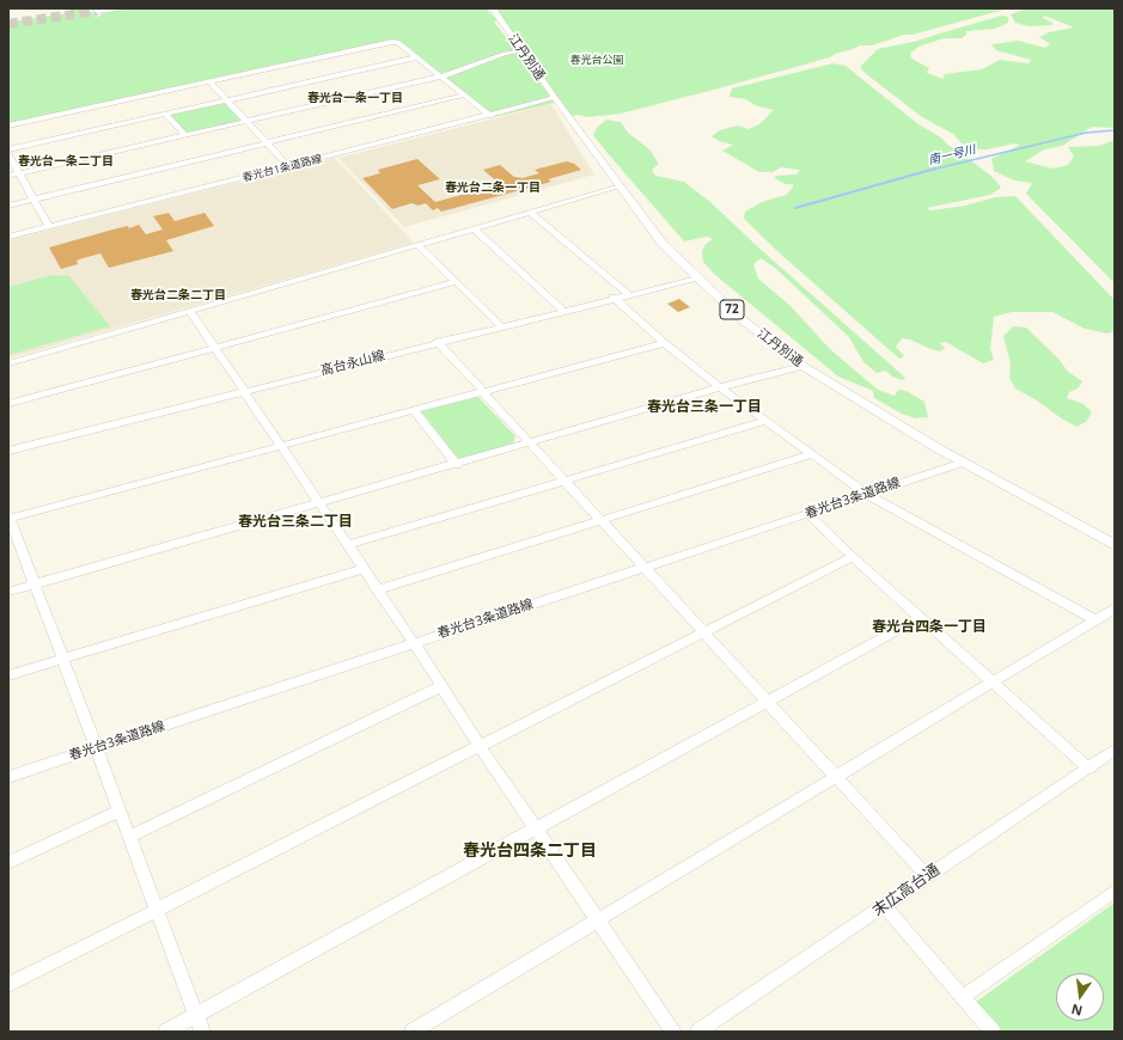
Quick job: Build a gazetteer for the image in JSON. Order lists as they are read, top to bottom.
{
  "streets": {
    "main road": ["江丹別通", "72"],
    "street": [
      "春光台1条道路線",
      "高台永山線",
      "春光台3条道路線",
      "末広高台通"
    ]
  },
  "crossings": [
    ["江丹別通", "春光台1条道路線"],
    ["江丹別通", "高台永山線"],
    ["江丹別通", "春光台3条道路線"]
  ],
  "districts": [
    "春光台一条一丁目",
    "春光台一条二丁目",
    "春光台二条一丁目",
    "春光台二条二丁目",
    "春光台三条一丁目",
    "春光台三条二丁目",
    "春光台四条一丁目",
    "春光台四条二丁目"
  ],
  "water": ["南一号川"],
  "parks": ["春光台公園"],
  "north": "bottom"
}
